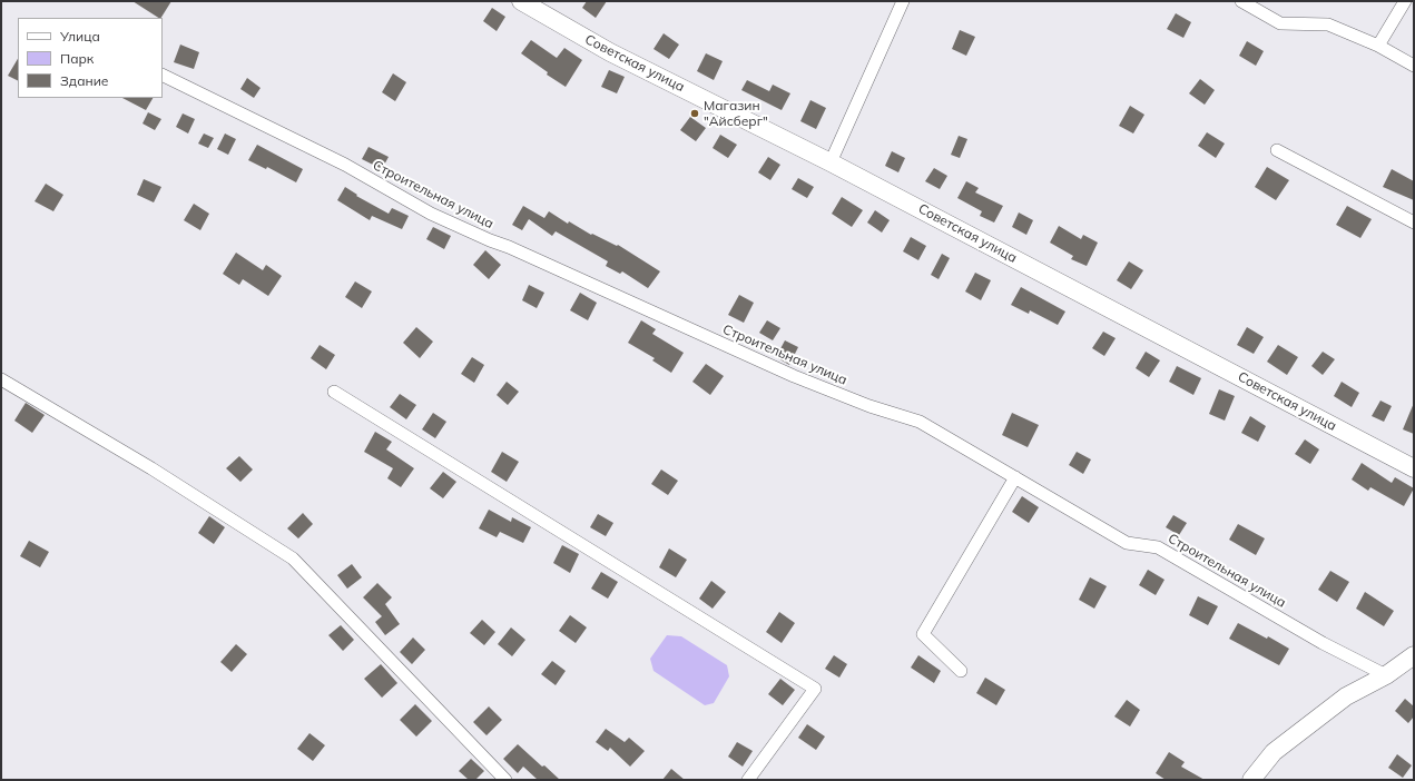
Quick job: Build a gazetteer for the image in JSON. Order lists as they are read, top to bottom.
{
  "streets": {
    "main road": ["Советская улица"],
    "street": ["Строительная улица"]
  },
  "places": ["Магазин \"Айсберг\""],
  "legend": ["Улица", "Парк", "Здание"]
}
